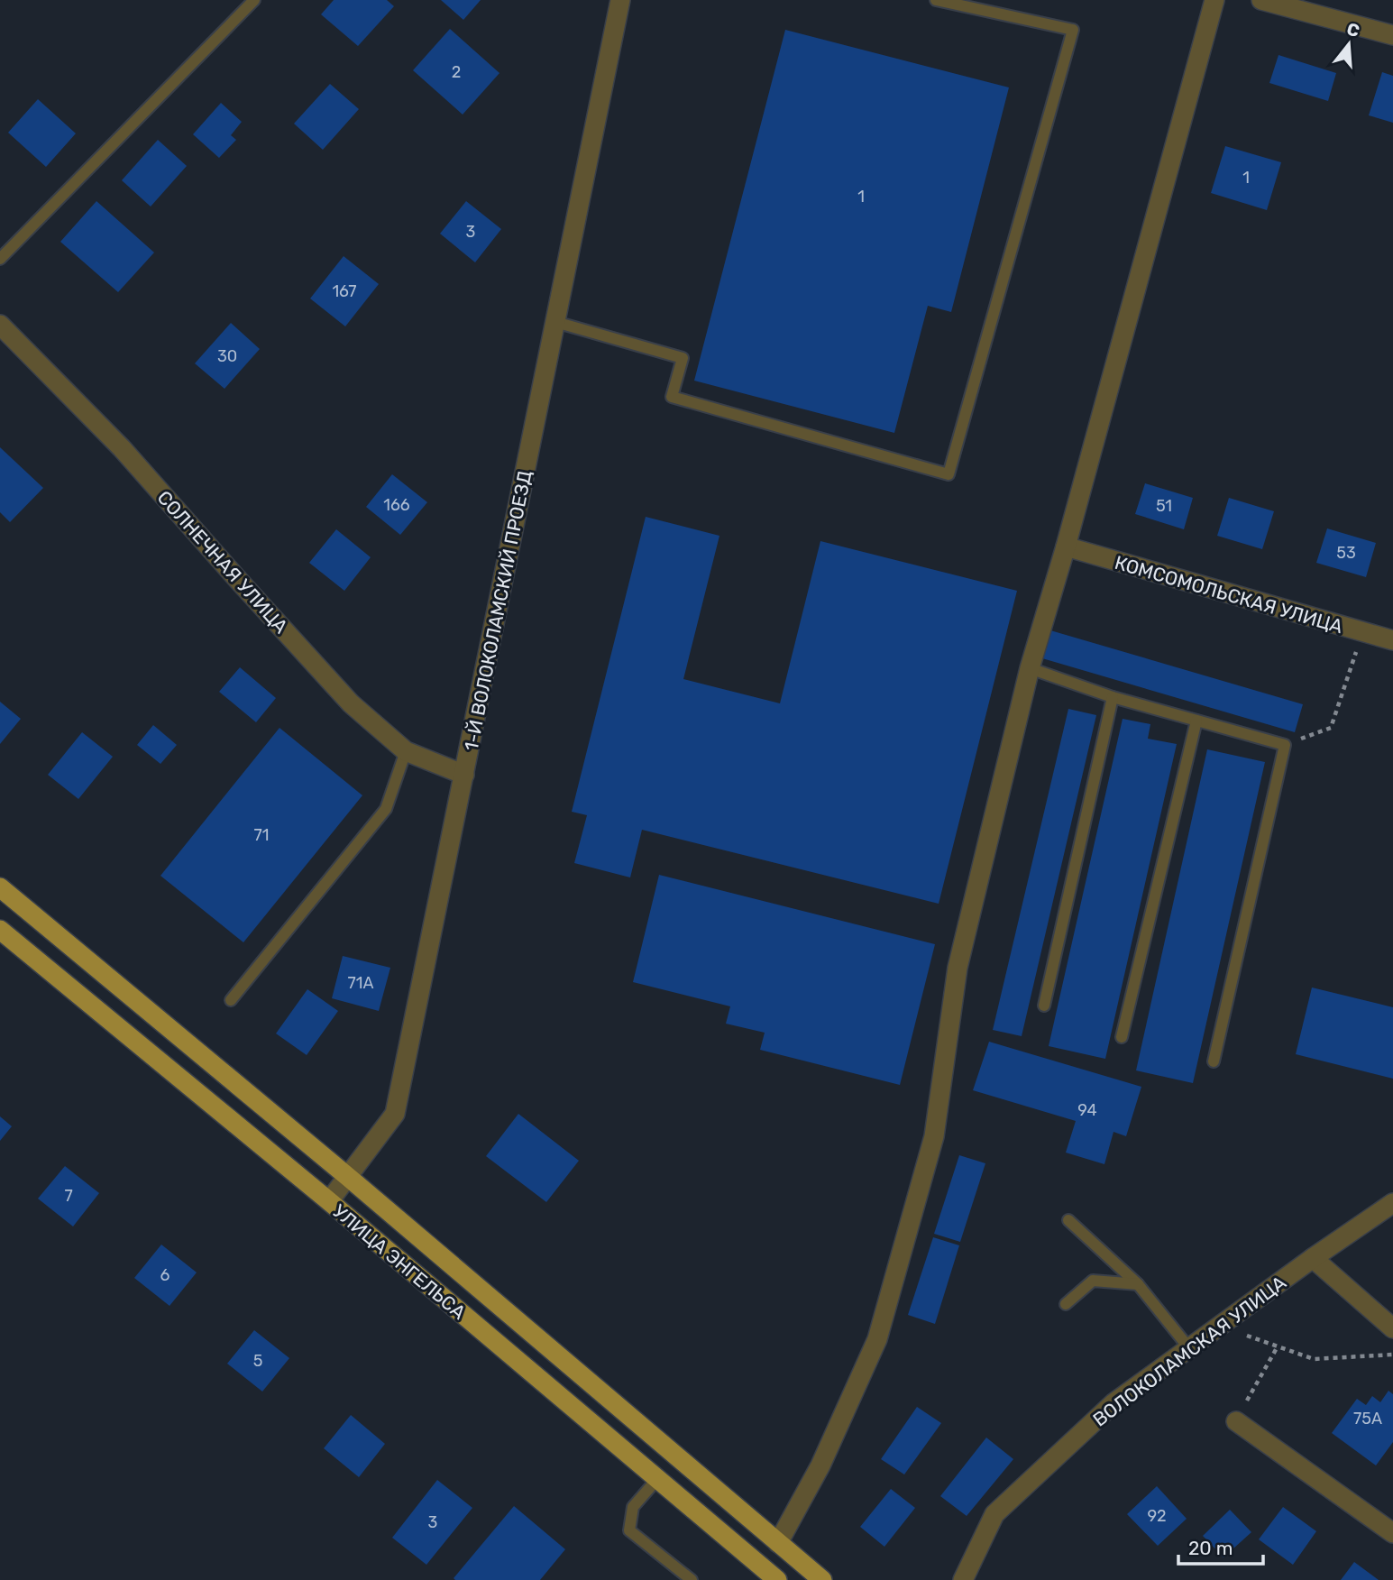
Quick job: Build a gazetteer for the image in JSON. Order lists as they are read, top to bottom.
{
  "streets": {
    "main road": ["УЛИЦА ЭНГЕЛЬСА"],
    "street": [
      "СОЛНЕЧНАЯ УЛИЦА",
      "КОМСОМОЛЬСКАЯ УЛИЦА",
      "1-Й ВОЛОКОЛАМСКИЙ ПРОЕЗД",
      "ВОЛОКОЛАМСКАЯ УЛИЦА"
    ]
  },
  "crossings": [
    ["СОЛНЕЧНАЯ УЛИЦА", "1-Й ВОЛОКОЛАМСКИЙ ПРОЕЗД"],
    ["1-Й ВОЛОКОЛАМСКИЙ ПРОЕЗД", "УЛИЦА ЭНГЕЛЬСА"]
  ],
  "house_numbers": [
    "2",
    "1",
    "1",
    "3",
    "167",
    "30",
    "166",
    "51",
    "53",
    "71",
    "71А",
    "94",
    "7",
    "6",
    "5",
    "75А",
    "92",
    "3"
  ],
  "scale_bar": "20 m",
  "north": "top"
}
